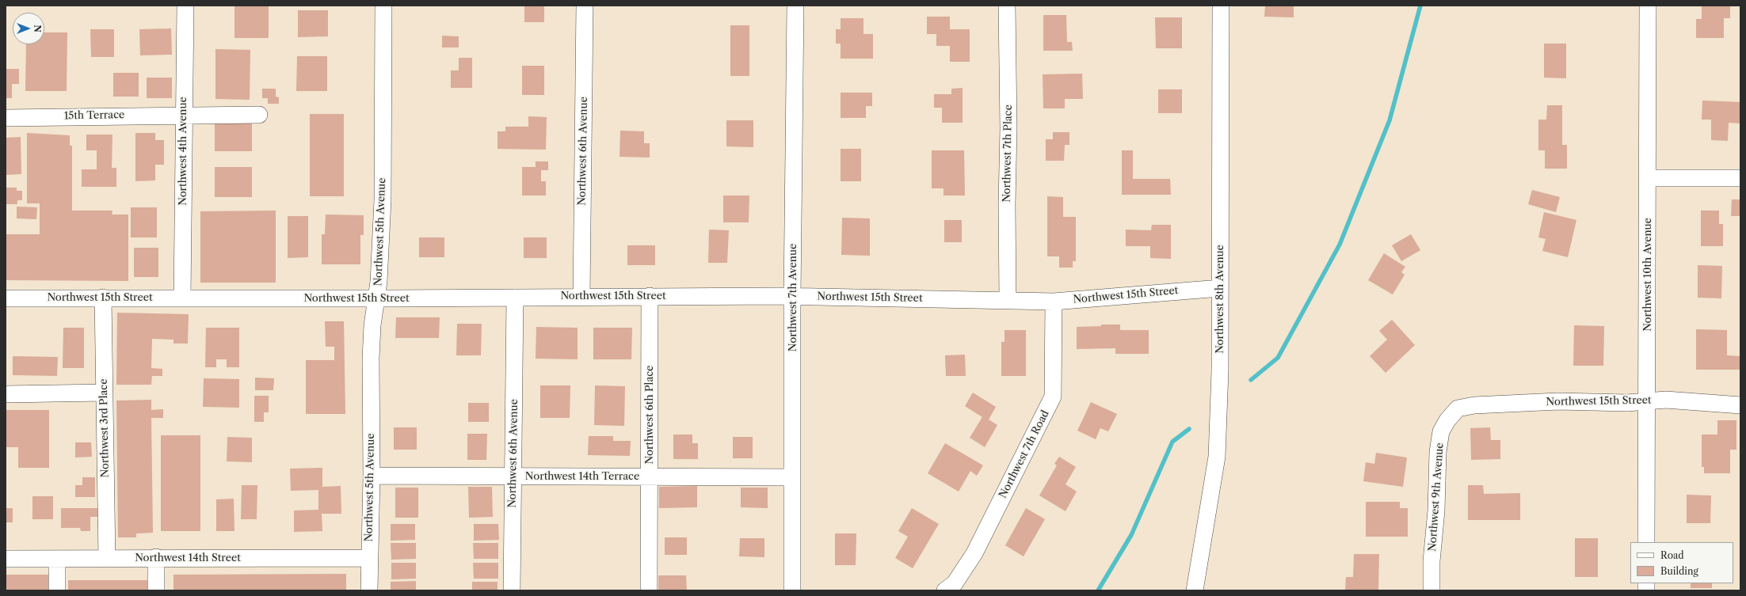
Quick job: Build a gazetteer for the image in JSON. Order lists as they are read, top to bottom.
{
  "streets": {
    "street": [
      "15th Terrace",
      "Northwest 4th Avenue",
      "Northwest 6th Avenue",
      "Northwest 7th Place",
      "Northwest 5th Avenue",
      "Northwest 10th Avenue",
      "Northwest 15th Street",
      "Northwest 7th Avenue",
      "Northwest 8th Avenue",
      "Northwest 6th Place",
      "Northwest 3rd Place",
      "Northwest 7th Road",
      "Northwest 14th Terrace",
      "Northwest 9th Avenue",
      "Northwest 14th Street"
    ]
  },
  "crossings": [
    ["15th Terrace", "Northwest 4th Avenue"],
    ["Northwest 4th Avenue", "Northwest 15th Street"],
    ["Northwest 6th Avenue", "Northwest 15th Street"],
    ["Northwest 6th Avenue", "Northwest 14th Terrace"],
    ["Northwest 7th Place", "Northwest 15th Street"],
    ["Northwest 5th Avenue", "Northwest 15th Street"],
    ["Northwest 5th Avenue", "Northwest 14th Terrace"],
    ["Northwest 5th Avenue", "Northwest 14th Street"],
    ["Northwest 10th Avenue", "Northwest 15th Street"],
    ["Northwest 15th Street", "Northwest 7th Avenue"],
    ["Northwest 15th Street", "Northwest 8th Avenue"],
    ["Northwest 15th Street", "Northwest 6th Place"],
    ["Northwest 15th Street", "Northwest 3rd Place"],
    ["Northwest 15th Street", "Northwest 7th Road"],
    ["Northwest 15th Street", "Northwest 9th Avenue"],
    ["Northwest 7th Avenue", "Northwest 14th Terrace"],
    ["Northwest 6th Place", "Northwest 14th Terrace"],
    ["Northwest 3rd Place", "Northwest 14th Street"]
  ],
  "legend": ["Road", "Building"],
  "north": "right"
}
